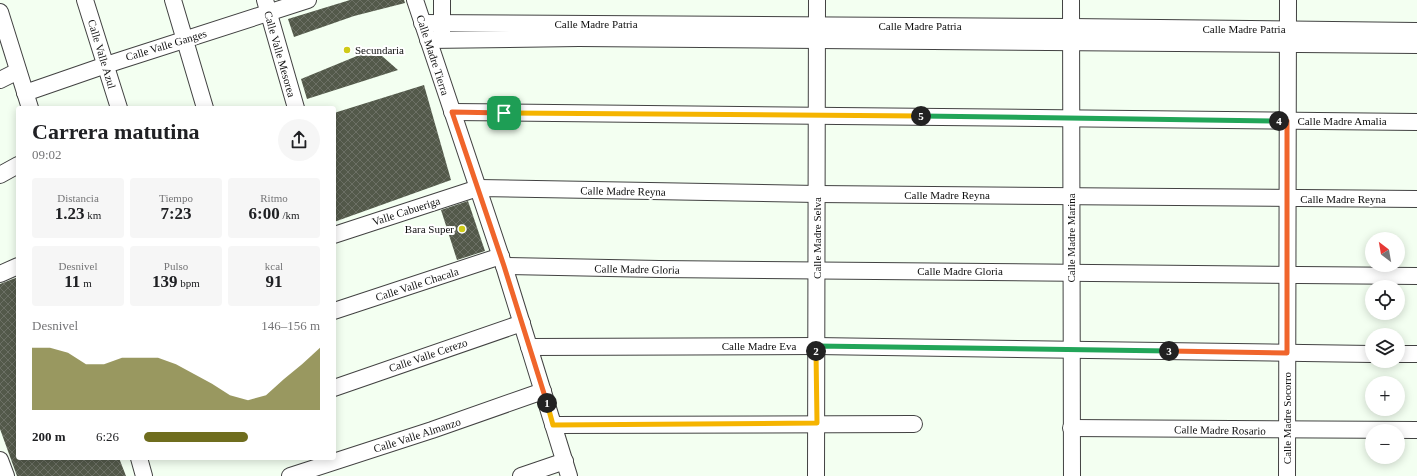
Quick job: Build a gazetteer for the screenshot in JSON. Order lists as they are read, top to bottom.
{
  "streets": {
    "street": [
      "Calle Madre Patria",
      "Calle Valle Ganges",
      "Calle Valle Azul",
      "Calle Valle Mesorea",
      "Calle Madre Tierra",
      "Calle Madre Amalia",
      "Calle Madre Reyna",
      "Valle Cabueriga",
      "Calle Madre Selva",
      "Calle Madre Marina",
      "Calle Madre Gloria",
      "Calle Valle Chacala",
      "Calle Madre Eva",
      "Calle Valle Cerezo",
      "Calle Madre Socorro",
      "Calle Madre Rosario",
      "Calle Valle Almanzo"
    ]
  },
  "crossings": [
    ["Calle Madre Patria", "Calle Madre Tierra"],
    ["Calle Madre Patria", "Calle Madre Selva"],
    ["Calle Madre Patria", "Calle Madre Marina"],
    ["Calle Madre Patria", "Calle Madre Socorro"],
    ["Calle Valle Ganges", "Calle Valle Azul"],
    ["Calle Valle Ganges", "Calle Valle Mesorea"],
    ["Calle Madre Tierra", "Calle Madre Amalia"],
    ["Calle Madre Tierra", "Calle Madre Reyna"],
    ["Calle Madre Tierra", "Valle Cabueriga"],
    ["Calle Madre Tierra", "Calle Madre Gloria"],
    ["Calle Madre Tierra", "Calle Valle Chacala"],
    ["Calle Madre Tierra", "Calle Madre Eva"],
    ["Calle Madre Tierra", "Calle Valle Cerezo"],
    ["Calle Madre Tierra", "Calle Valle Almanzo"],
    ["Calle Madre Amalia", "Calle Madre Selva"],
    ["Calle Madre Amalia", "Calle Madre Marina"],
    ["Calle Madre Amalia", "Calle Madre Socorro"],
    ["Calle Madre Reyna", "Valle Cabueriga"],
    ["Calle Madre Reyna", "Calle Madre Selva"],
    ["Calle Madre Reyna", "Calle Madre Marina"],
    ["Calle Madre Reyna", "Calle Madre Socorro"],
    ["Calle Madre Selva", "Calle Madre Gloria"],
    ["Calle Madre Selva", "Calle Madre Eva"],
    ["Calle Madre Marina", "Calle Madre Gloria"],
    ["Calle Madre Marina", "Calle Madre Eva"],
    ["Calle Madre Marina", "Calle Madre Rosario"],
    ["Calle Madre Gloria", "Calle Valle Chacala"],
    ["Calle Madre Gloria", "Calle Madre Socorro"],
    ["Calle Madre Eva", "Calle Madre Socorro"],
    ["Calle Madre Socorro", "Calle Madre Rosario"]
  ],
  "places": ["Secundaria", "Bara Super"],
  "north": "top left",
  "page": {
    "pins": [
      "5",
      "4",
      "2",
      "3",
      "1"
    ],
    "heading": ["Carrera matutina", "09:02"],
    "stats": [
      ["Distancia", "1.23 km"],
      ["Tiempo", "7:23"],
      ["Ritmo", "6:00 /km"],
      ["Desnivel", "11 m"],
      ["Pulso", "139 bpm"],
      ["kcal", "91"]
    ],
    "map_buttons": ["+", "−"],
    "chart": ["Desnivel", "146–156 m"],
    "list": [
      {
        "name": "200 m",
        "note": "6:26"
      }
    ]
  }
}
